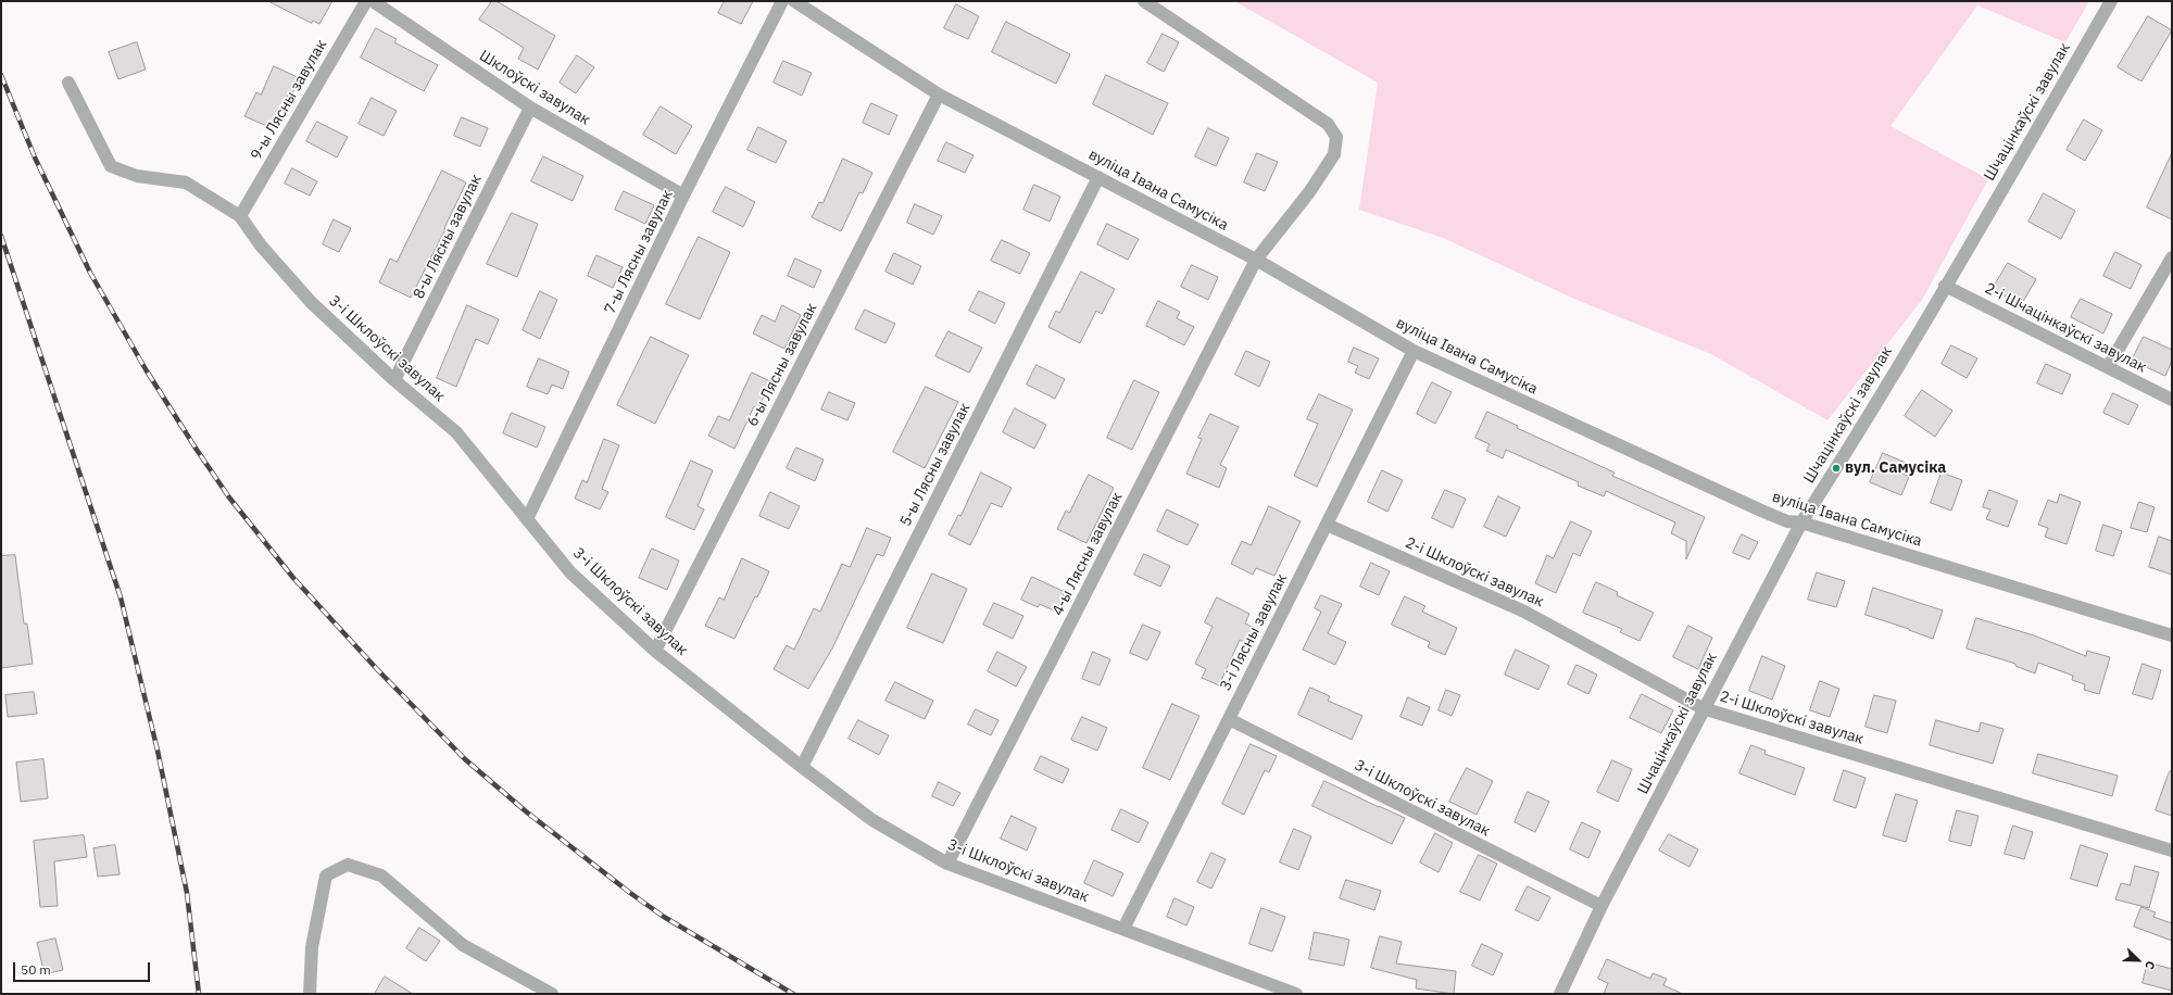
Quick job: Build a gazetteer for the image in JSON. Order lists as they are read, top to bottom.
{
  "streets": {
    "street": [
      "Шклоўскі завулак",
      "9-ы Лясны завулак",
      "Шчацінкаўскі завулак",
      "вуліца Івана Самусіка",
      "8-ы Лясны завулак",
      "7-ы Лясны завулак",
      "2-і Шчацінкаўскі завулак",
      "3-і Шклоўскі завулак",
      "6-ы Лясны завулак",
      "5-ы Лясны завулак",
      "4-ы Лясны завулак",
      "2-і Шклоўскі завулак",
      "3-і Лясны завулак"
    ]
  },
  "crossings": [
    ["Шклоўскі завулак", "8-ы Лясны завулак"],
    ["Шклоўскі завулак", "7-ы Лясны завулак"],
    ["9-ы Лясны завулак", "3-і Шклоўскі завулак"],
    ["Шчацінкаўскі завулак", "вуліца Івана Самусіка"],
    ["Шчацінкаўскі завулак", "2-і Шчацінкаўскі завулак"],
    ["Шчацінкаўскі завулак", "3-і Шклоўскі завулак"],
    ["Шчацінкаўскі завулак", "2-і Шклоўскі завулак"],
    ["вуліца Івана Самусіка", "6-ы Лясны завулак"],
    ["вуліца Івана Самусіка", "5-ы Лясны завулак"],
    ["вуліца Івана Самусіка", "4-ы Лясны завулак"],
    ["вуліца Івана Самусіка", "3-і Лясны завулак"],
    ["8-ы Лясны завулак", "3-і Шклоўскі завулак"],
    ["7-ы Лясны завулак", "3-і Шклоўскі завулак"],
    ["3-і Шклоўскі завулак", "6-ы Лясны завулак"],
    ["3-і Шклоўскі завулак", "5-ы Лясны завулак"],
    ["3-і Шклоўскі завулак", "4-ы Лясны завулак"],
    ["3-і Шклоўскі завулак", "3-і Лясны завулак"],
    ["2-і Шклоўскі завулак", "3-і Лясны завулак"]
  ],
  "places": ["вул. Самусіка"],
  "scale_bar": "50 m",
  "north": "bottom right"
}
